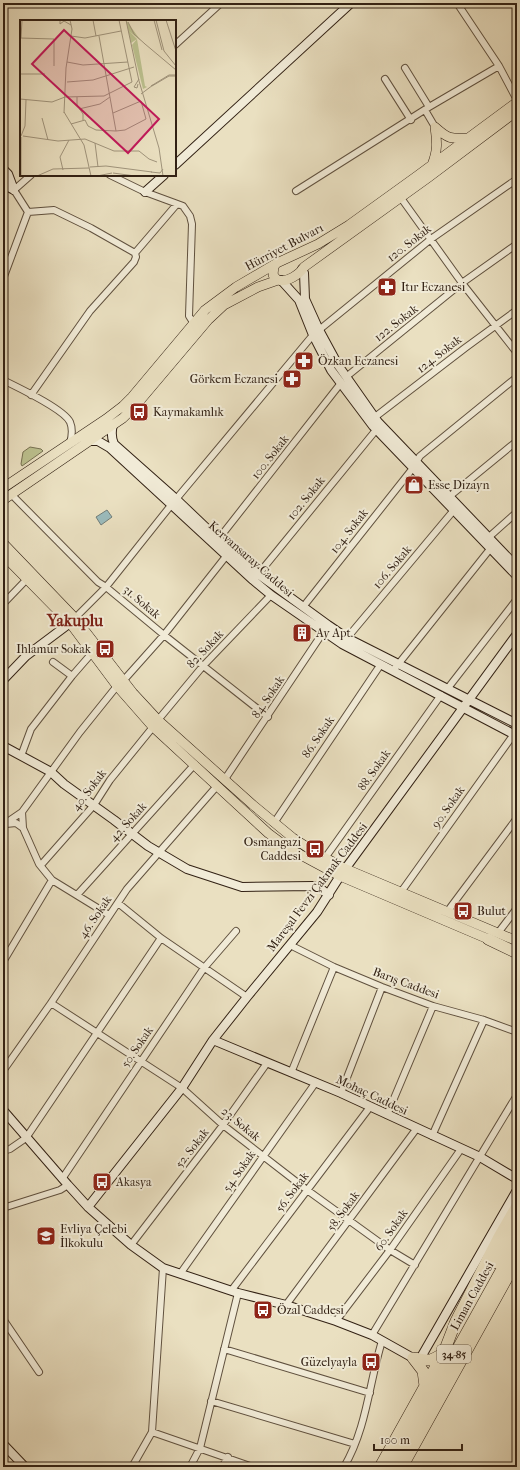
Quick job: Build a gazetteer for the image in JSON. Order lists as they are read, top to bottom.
{
  "streets": {
    "highway": ["Liman Caddesi", "34-85"],
    "main road": ["Hürriyet Bulvarı"],
    "street": [
      "120. Sokak",
      "122. Sokak",
      "124. Sokak",
      "100. Sokak",
      "102. Sokak",
      "104. Sokak",
      "Kervansaray Caddesi",
      "106. Sokak",
      "31. Sokak",
      "82. Sokak",
      "84. Sokak",
      "86. Sokak",
      "88. Sokak",
      "40. Sokak",
      "90. Sokak",
      "42. Sokak",
      "Mareşal Fevzi Çakmak Caddesi",
      "46. Sokak",
      "Barış Caddesi",
      "50. Sokak",
      "Mohaç Caddesi",
      "23. Sokak",
      "52. Sokak",
      "54. Sokak",
      "56. Sokak",
      "58. Sokak",
      "60. Sokak"
    ]
  },
  "crossings": [
    ["120. Sokak", "Kervansaray Caddesi"],
    ["120. Sokak", "31. Sokak"],
    ["Hürriyet Bulvarı", "Kervansaray Caddesi"],
    ["Hürriyet Bulvarı", "31. Sokak"],
    ["122. Sokak", "100. Sokak"],
    ["124. Sokak", "102. Sokak"],
    ["100. Sokak", "Kervansaray Caddesi"],
    ["102. Sokak", "Kervansaray Caddesi"],
    ["104. Sokak", "Kervansaray Caddesi"],
    ["Kervansaray Caddesi", "106. Sokak"],
    ["Kervansaray Caddesi", "82. Sokak"],
    ["Kervansaray Caddesi", "84. Sokak"],
    ["Kervansaray Caddesi", "86. Sokak"],
    ["Kervansaray Caddesi", "88. Sokak"],
    ["Kervansaray Caddesi", "90. Sokak"],
    ["Kervansaray Caddesi", "Mareşal Fevzi Çakmak Caddesi"],
    ["31. Sokak", "82. Sokak"],
    ["31. Sokak", "84. Sokak"],
    ["82. Sokak", "40. Sokak"],
    ["Mareşal Fevzi Çakmak Caddesi", "Barış Caddesi"],
    ["Mareşal Fevzi Çakmak Caddesi", "Mohaç Caddesi"],
    ["Mareşal Fevzi Çakmak Caddesi", "23. Sokak"],
    ["46. Sokak", "23. Sokak"],
    ["50. Sokak", "23. Sokak"],
    ["Mohaç Caddesi", "52. Sokak"],
    ["Mohaç Caddesi", "54. Sokak"],
    ["Mohaç Caddesi", "56. Sokak"],
    ["Mohaç Caddesi", "58. Sokak"],
    ["Mohaç Caddesi", "60. Sokak"],
    ["23. Sokak", "52. Sokak"],
    ["23. Sokak", "54. Sokak"],
    ["23. Sokak", "56. Sokak"],
    ["23. Sokak", "58. Sokak"],
    ["23. Sokak", "60. Sokak"]
  ],
  "districts": ["Yakuplu"],
  "places": {
    "pharmacy": ["Itır Eczanesi", "Özkan Eczanesi", "Görkem Eczanesi"],
    "bus stop": [
      "Kaymakamlık",
      "Ihlamur Sokak",
      "Osmangazi Caddesi",
      "Bulut",
      "Akasya",
      "Özal Caddesi",
      "Güzelyayla"
    ],
    "shop": ["Esse Dizayn"],
    "building": ["Ay Apt."],
    "school or university": ["Evliya Çelebi İlkokulu"]
  },
  "scale_bar": "100 m"
}
